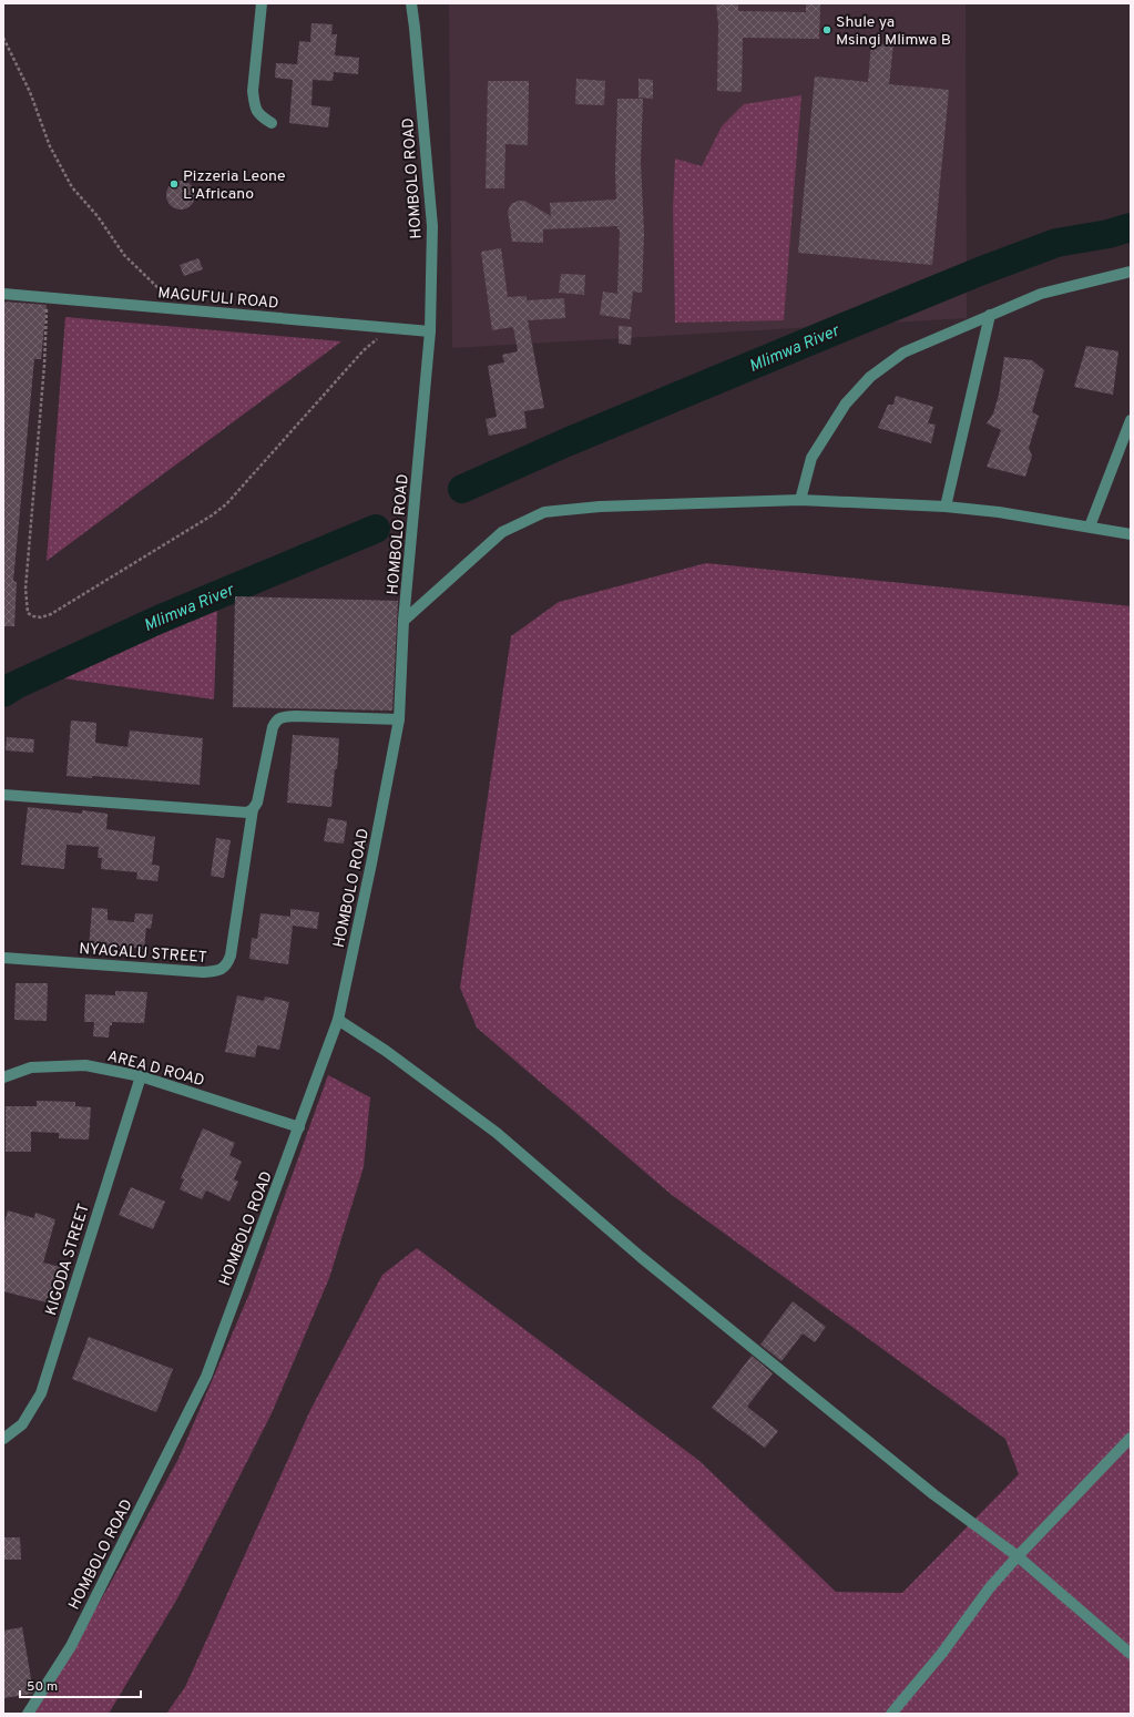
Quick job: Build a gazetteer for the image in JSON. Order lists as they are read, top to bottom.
{
  "streets": {
    "street": [
      "HOMBOLO ROAD",
      "MAGUFULI ROAD",
      "NYAGALU STREET",
      "AREA D ROAD",
      "KIGODA STREET"
    ]
  },
  "crossings": [
    ["HOMBOLO ROAD", "MAGUFULI ROAD"],
    ["HOMBOLO ROAD", "NYAGALU STREET"],
    ["HOMBOLO ROAD", "AREA D ROAD"],
    ["AREA D ROAD", "KIGODA STREET"]
  ],
  "water": ["Mlimwa River"],
  "places": ["Shule ya Msingi Mlimwa B", "Pizzeria Leone L'Africano"],
  "scale_bar": "50 m"
}
